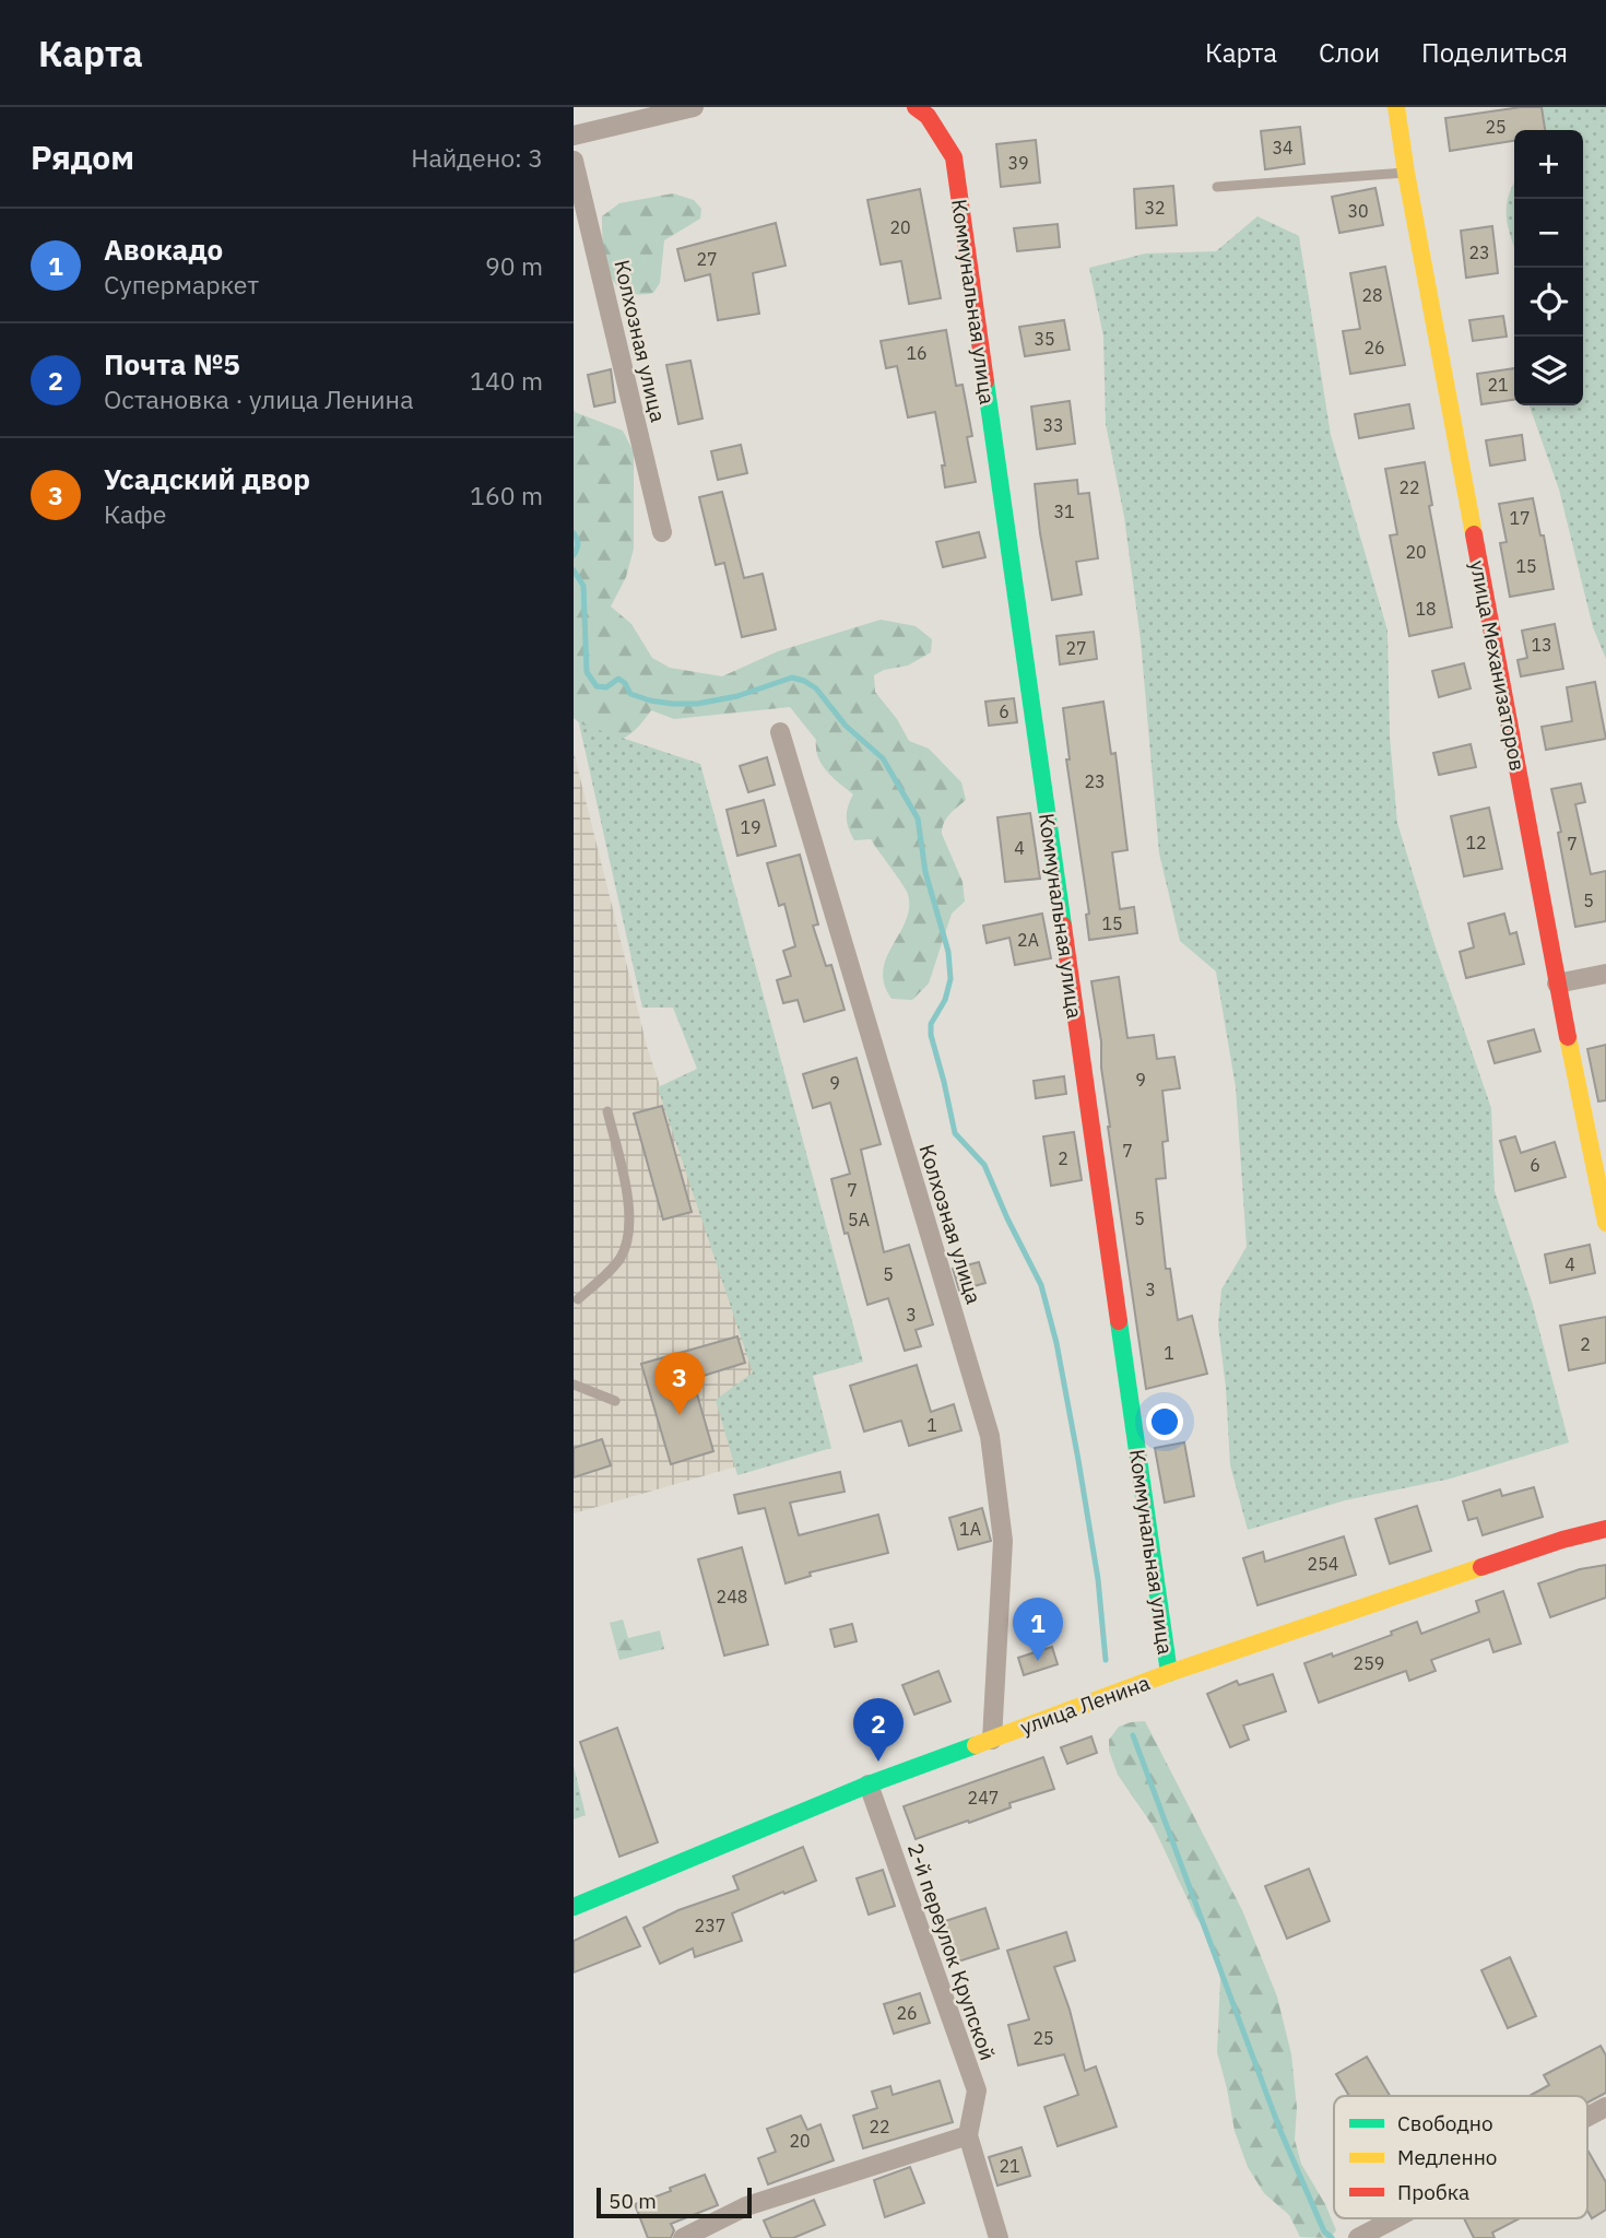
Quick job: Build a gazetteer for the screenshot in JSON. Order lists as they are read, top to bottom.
{
  "streets": {
    "street": [
      "Коммунальная улица",
      "Колхозная улица",
      "улица Механизаторов",
      "улица Ленина",
      "2-й переулок Крупской"
    ]
  },
  "crossings": [
    ["Коммунальная улица", "улица Ленина"],
    ["Колхозная улица", "улица Ленина"],
    ["улица Ленина", "2-й переулок Крупской"]
  ],
  "house_numbers": [
    "25",
    "34",
    "39",
    "32",
    "30",
    "20",
    "23",
    "27",
    "28",
    "35",
    "26",
    "16",
    "21",
    "33",
    "22",
    "31",
    "17",
    "20",
    "15",
    "18",
    "13",
    "27",
    "6",
    "23",
    "19",
    "12",
    "7",
    "4",
    "5",
    "15",
    "2А",
    "9",
    "9",
    "7",
    "2",
    "6",
    "7",
    "5",
    "5А",
    "4",
    "5",
    "3",
    "3",
    "2",
    "1",
    "1",
    "1А",
    "254",
    "248",
    "259",
    "247",
    "237",
    "26",
    "25",
    "22",
    "20",
    "21"
  ],
  "legend": ["Свободно", "Медленно", "Пробка"],
  "scale_bar": "50 m",
  "page": {
    "header": "Карта",
    "nav": ["Карта", "Слои", "Поделиться"],
    "heading": ["Рядом", "Найдено: 3"],
    "map_buttons": ["+", "−"],
    "list": [
      {
        "mark": "1",
        "name": "Авокадо",
        "note": "Супермаркет",
        "value": "90 m"
      },
      {
        "mark": "2",
        "name": "Почта №5",
        "note": "Остановка · улица Ленина",
        "value": "140 m"
      },
      {
        "mark": "3",
        "name": "Усадский двор",
        "note": "Кафе",
        "value": "160 m"
      }
    ],
    "pins": ["3", "1", "2"],
    "scale": "50 m"
  }
}
